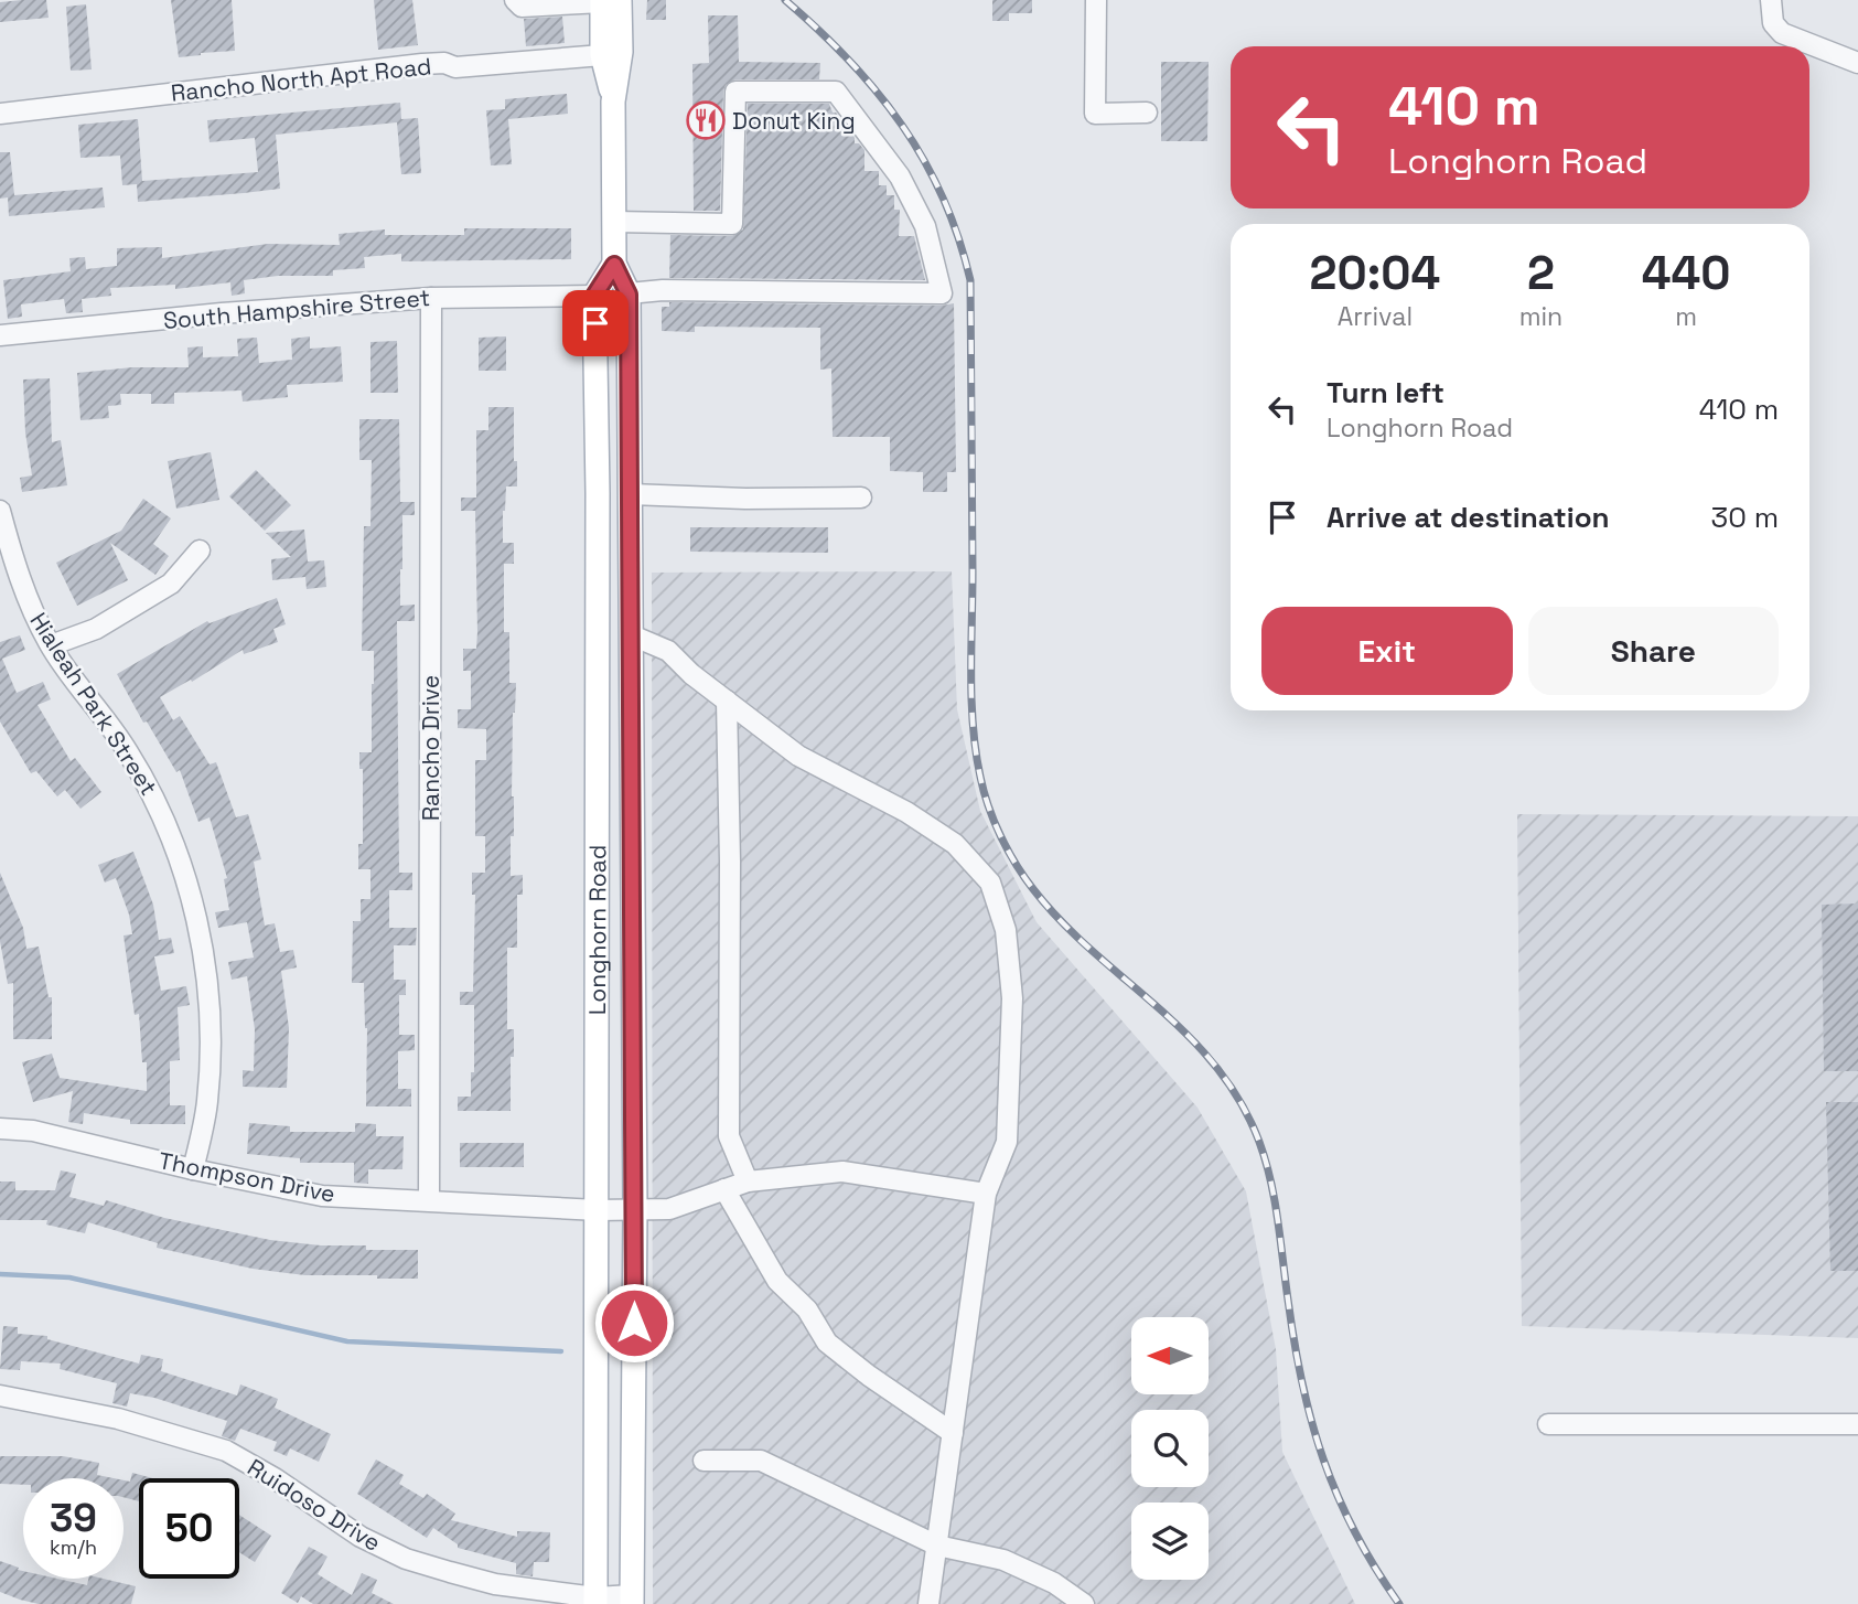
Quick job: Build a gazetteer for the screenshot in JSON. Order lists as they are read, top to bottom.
{
  "streets": {
    "main road": ["Longhorn Road"],
    "street": [
      "Rancho North Apt Road",
      "South Hampshire Street",
      "Hialeah Park Street",
      "Rancho Drive",
      "Thompson Drive",
      "Ruidoso Drive"
    ]
  },
  "crossings": [
    ["Rancho North Apt Road", "Longhorn Road"],
    ["South Hampshire Street", "Rancho Drive"],
    ["South Hampshire Street", "Longhorn Road"],
    ["Hialeah Park Street", "Thompson Drive"],
    ["Rancho Drive", "Thompson Drive"],
    ["Longhorn Road", "Thompson Drive"],
    ["Longhorn Road", "Ruidoso Drive"]
  ],
  "places": {
    "restaurant": ["Donut King"]
  },
  "north": "left",
  "page": {
    "turn": ["410 m", "Longhorn Road"],
    "eta": [
      "20:04",
      "Arrival",
      "2",
      "min",
      "440",
      "m"
    ],
    "list": [
      {
        "name": "Turn left",
        "note": "Longhorn Road",
        "value": "410 m"
      },
      {
        "name": "Arrive at destination",
        "value": "30 m"
      }
    ],
    "buttons": ["Exit", "Share"],
    "speed": "39 km/h",
    "limit": "50"
  }
}
